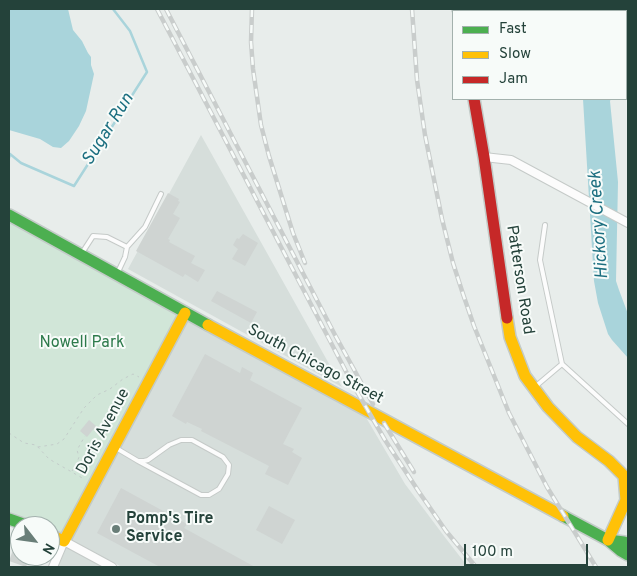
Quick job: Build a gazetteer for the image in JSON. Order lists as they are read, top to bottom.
{
  "streets": {
    "main road": ["Patterson Road", "South Chicago Street", "Doris Avenue"]
  },
  "crossings": [
    ["Patterson Road", "South Chicago Street"],
    ["South Chicago Street", "Doris Avenue"]
  ],
  "water": ["Sugar Run", "Hickory Creek"],
  "parks": ["Nowell Park"],
  "places": ["Pomp's Tire Service"],
  "legend": ["Fast", "Slow", "Jam"],
  "scale_bar": "100 m",
  "north": "bottom right"
}
